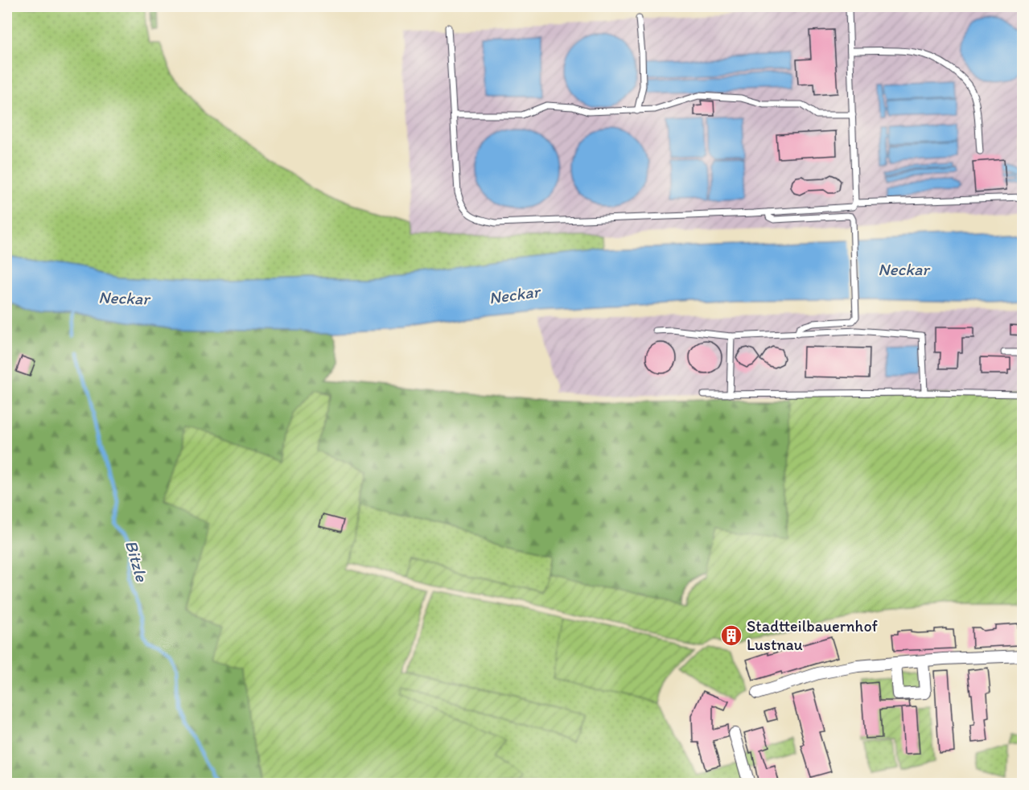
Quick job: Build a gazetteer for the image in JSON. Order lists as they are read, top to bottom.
{
  "water": ["Neckar", "Bitzle"],
  "places": {
    "building": ["Stadtteilbauernhof Lustnau"]
  }
}
